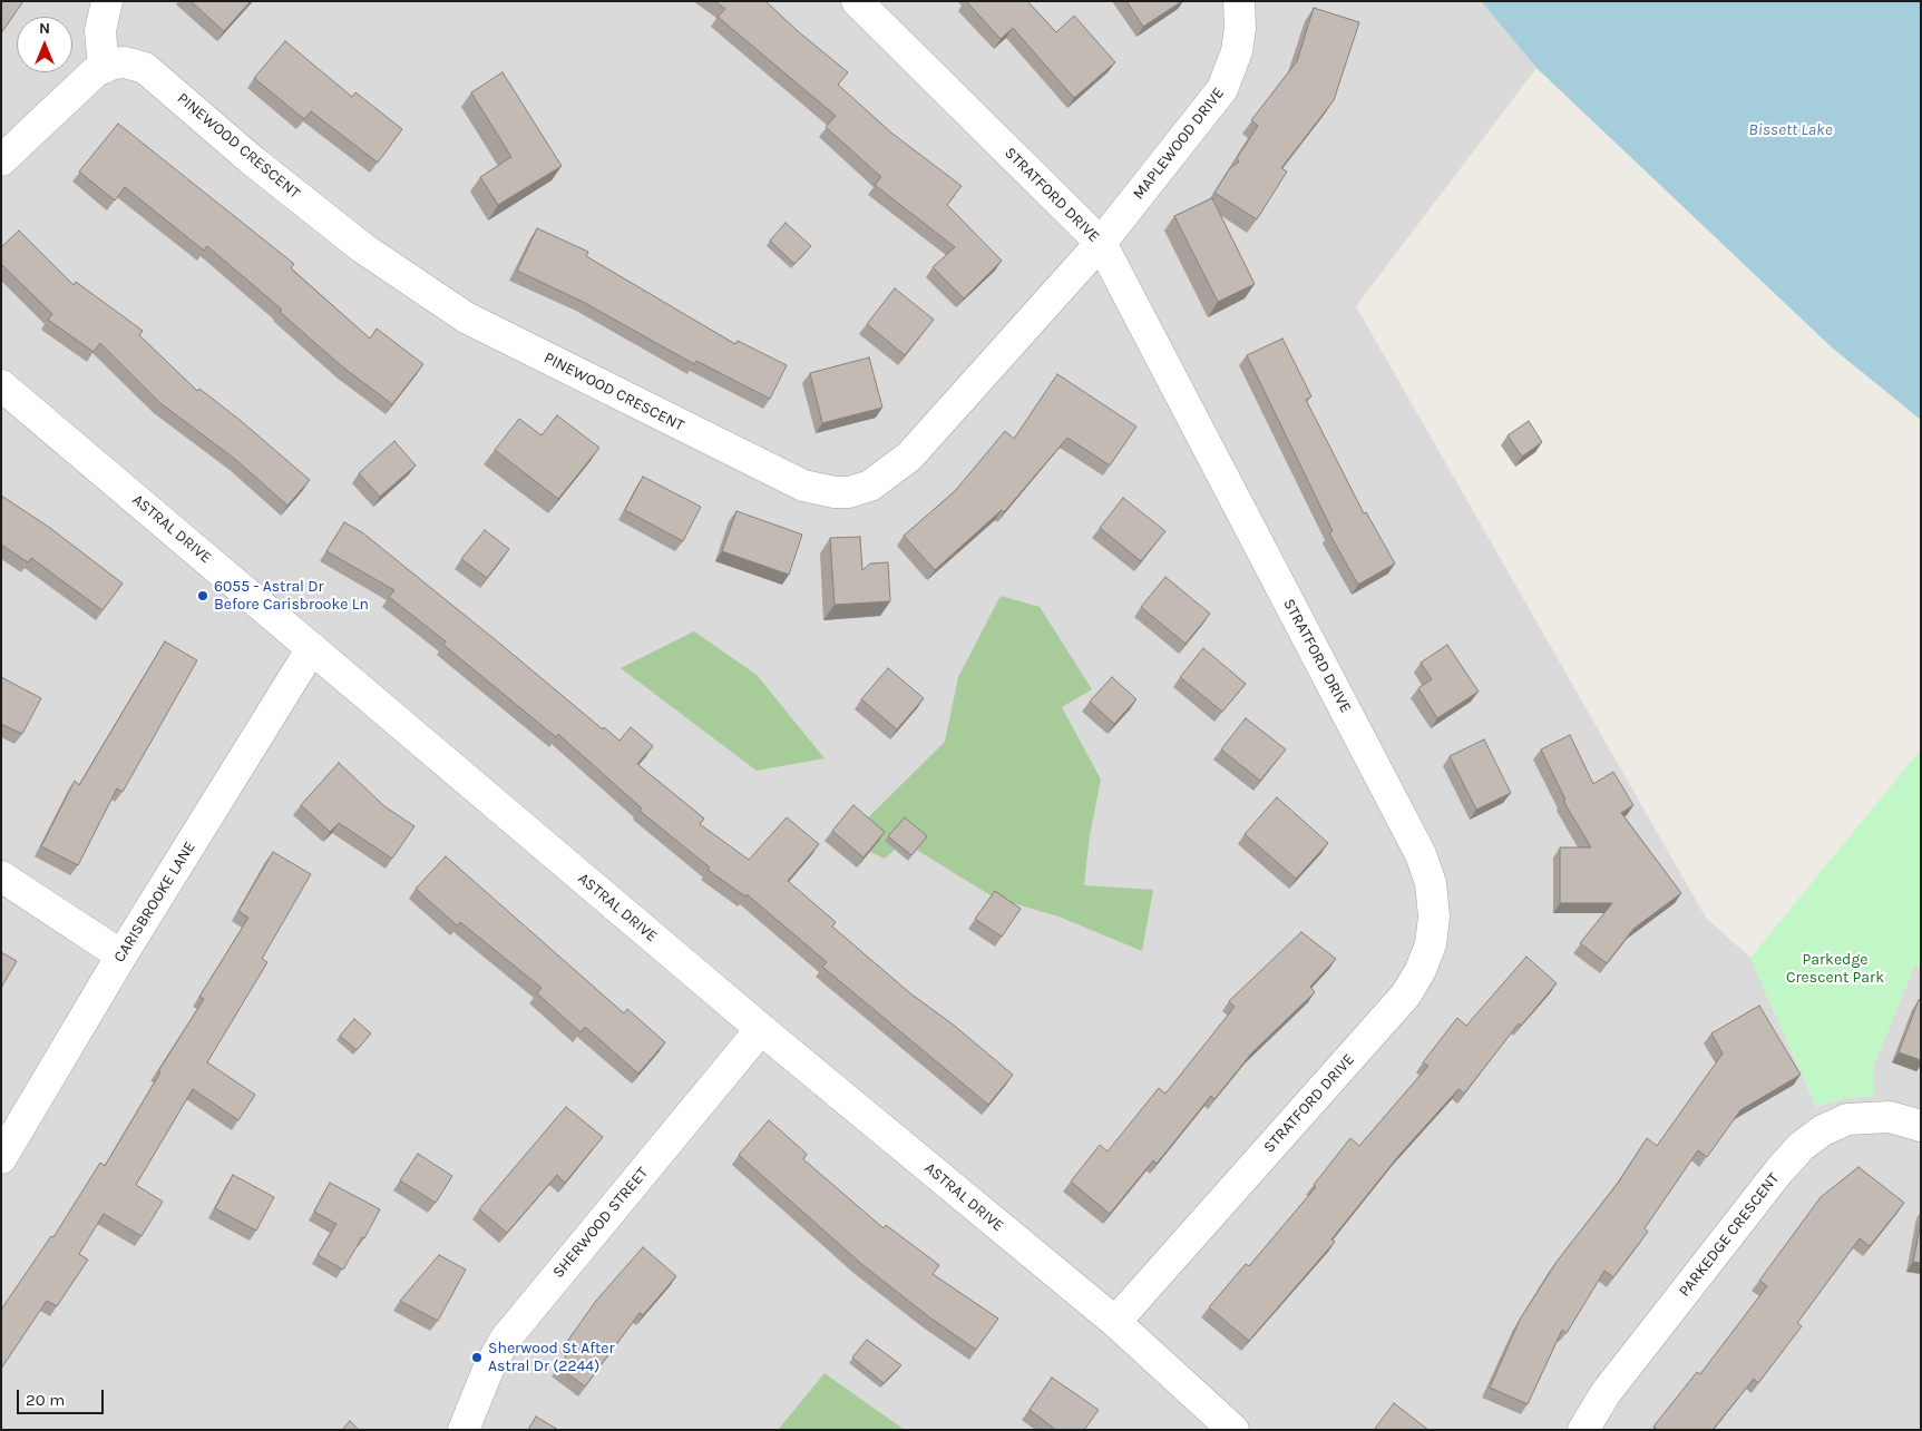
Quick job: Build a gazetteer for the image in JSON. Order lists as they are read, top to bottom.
{
  "streets": {
    "street": [
      "MAPLEWOOD DRIVE",
      "PINEWOOD CRESCENT",
      "STRATFORD DRIVE",
      "ASTRAL DRIVE",
      "CARISBROOKE LANE",
      "SHERWOOD STREET",
      "PARKEDGE CRESCENT"
    ]
  },
  "crossings": [
    ["MAPLEWOOD DRIVE", "PINEWOOD CRESCENT"],
    ["MAPLEWOOD DRIVE", "STRATFORD DRIVE"],
    ["PINEWOOD CRESCENT", "STRATFORD DRIVE"],
    ["STRATFORD DRIVE", "ASTRAL DRIVE"],
    ["ASTRAL DRIVE", "CARISBROOKE LANE"],
    ["ASTRAL DRIVE", "SHERWOOD STREET"]
  ],
  "water": ["Bissett Lake"],
  "parks": ["Parkedge Crescent Park"],
  "places": ["6055 - Astral Dr Before Carisbrooke Ln", "Sherwood St After Astral Dr (2244)"],
  "scale_bar": "20 m",
  "north": "top"
}
